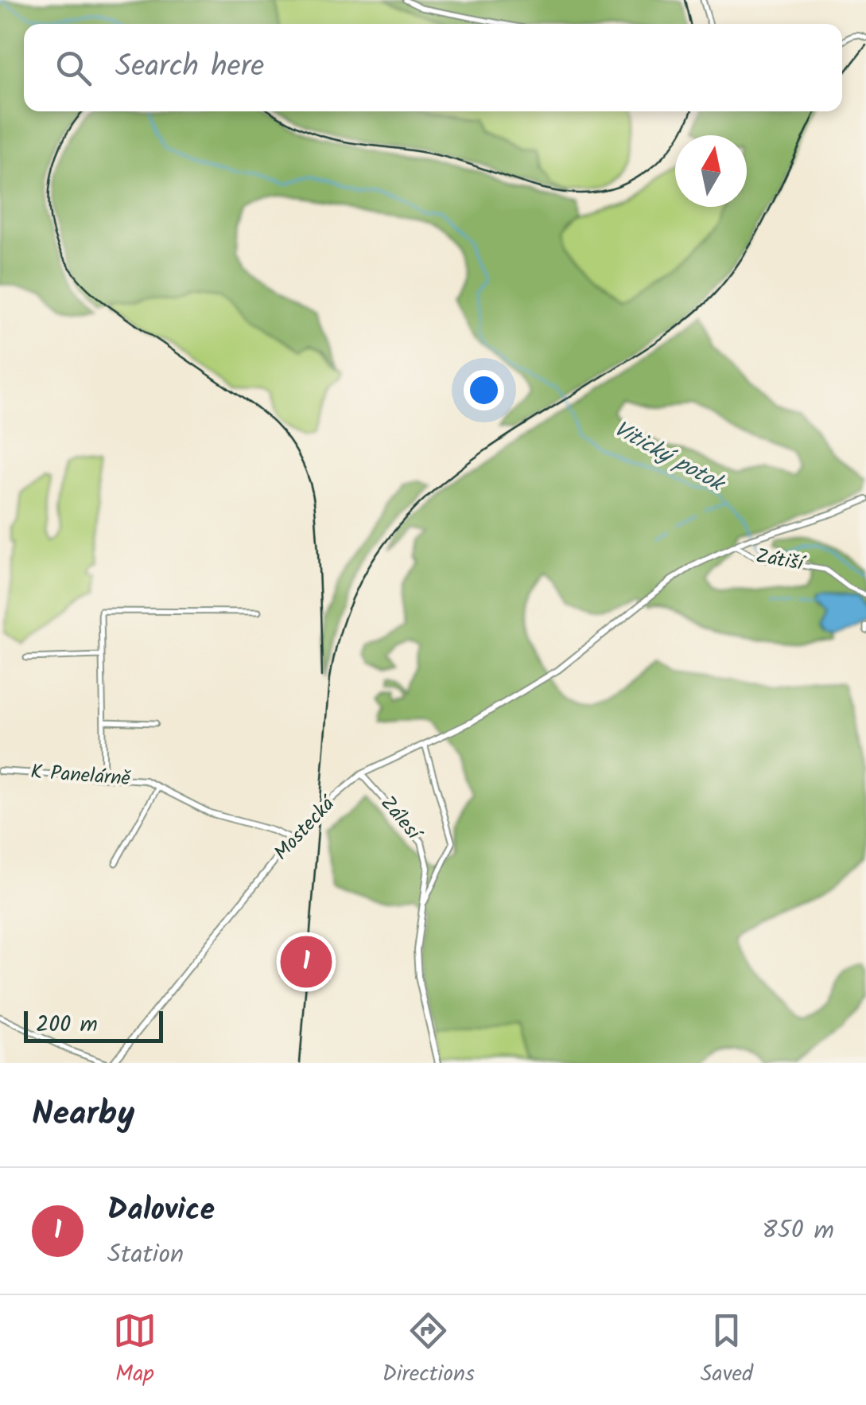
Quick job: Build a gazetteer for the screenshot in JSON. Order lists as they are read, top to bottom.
{
  "streets": {
    "street": [
      "Zátiší",
      "K Panelárně",
      "Zálesí",
      "Mostecká"
    ]
  },
  "crossings": [
    ["Zátiší", "Mostecká"],
    ["K Panelárně", "Mostecká"],
    ["Zálesí", "Mostecká"]
  ],
  "water": ["Vitický potok"],
  "scale_bar": "200 m",
  "north": "top",
  "page": {
    "search": "Search here",
    "pins": "1",
    "scale": "200 m",
    "heading": "Nearby",
    "list": [
      {
        "mark": "1",
        "name": "Dalovice",
        "note": "Station",
        "value": "850 m"
      }
    ],
    "nav": ["Map", "Directions", "Saved"]
  }
}
